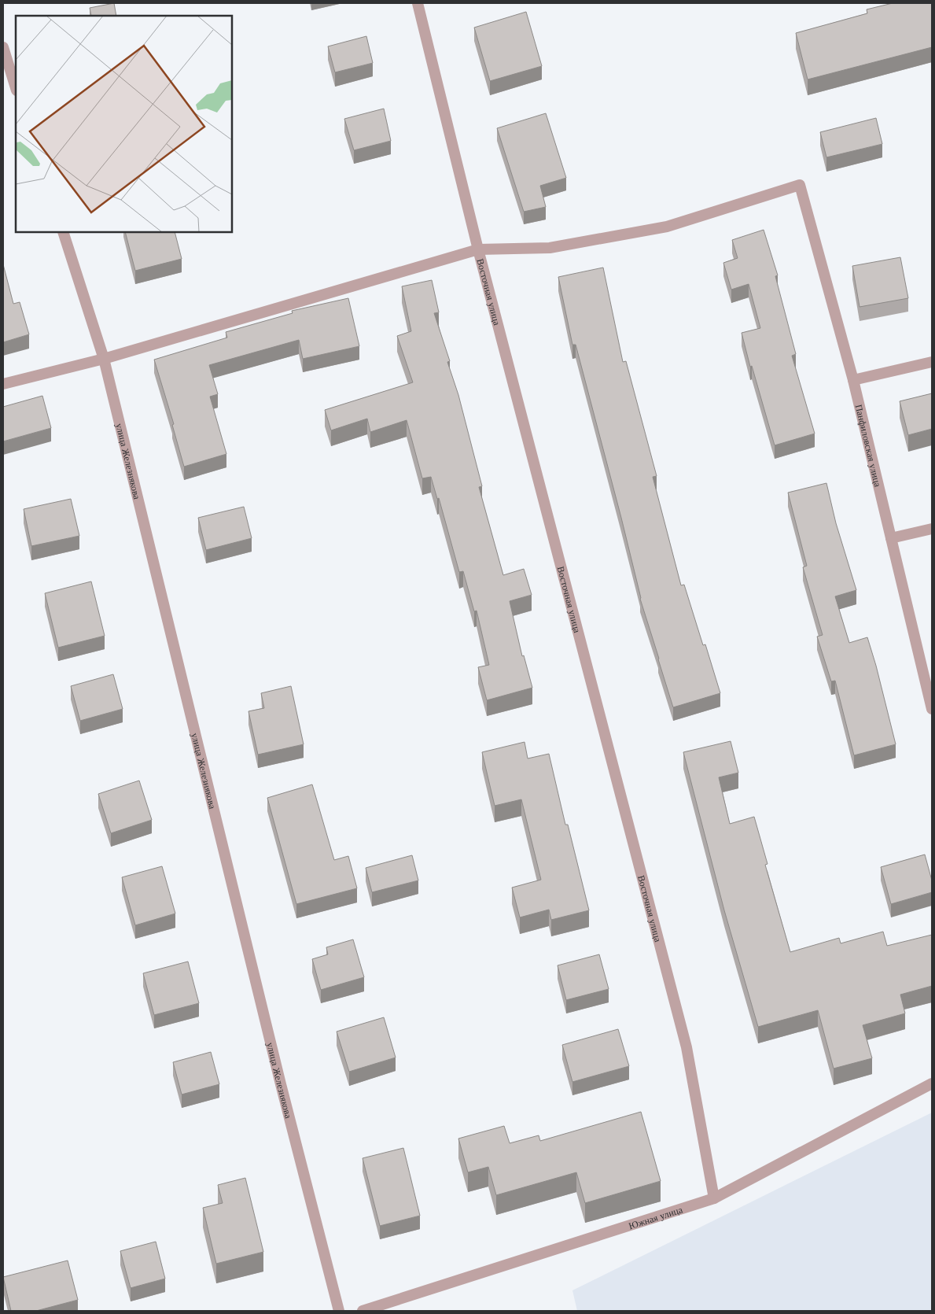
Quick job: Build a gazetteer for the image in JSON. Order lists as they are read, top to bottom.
{
  "streets": {
    "street": [
      "Восточная улица",
      "Панфиловская улица",
      "улица Железнякова",
      "Южная улица"
    ]
  },
  "crossings": [
    ["Восточная улица", "Панфиловская улица"],
    ["Восточная улица", "Южная улица"]
  ]
}
